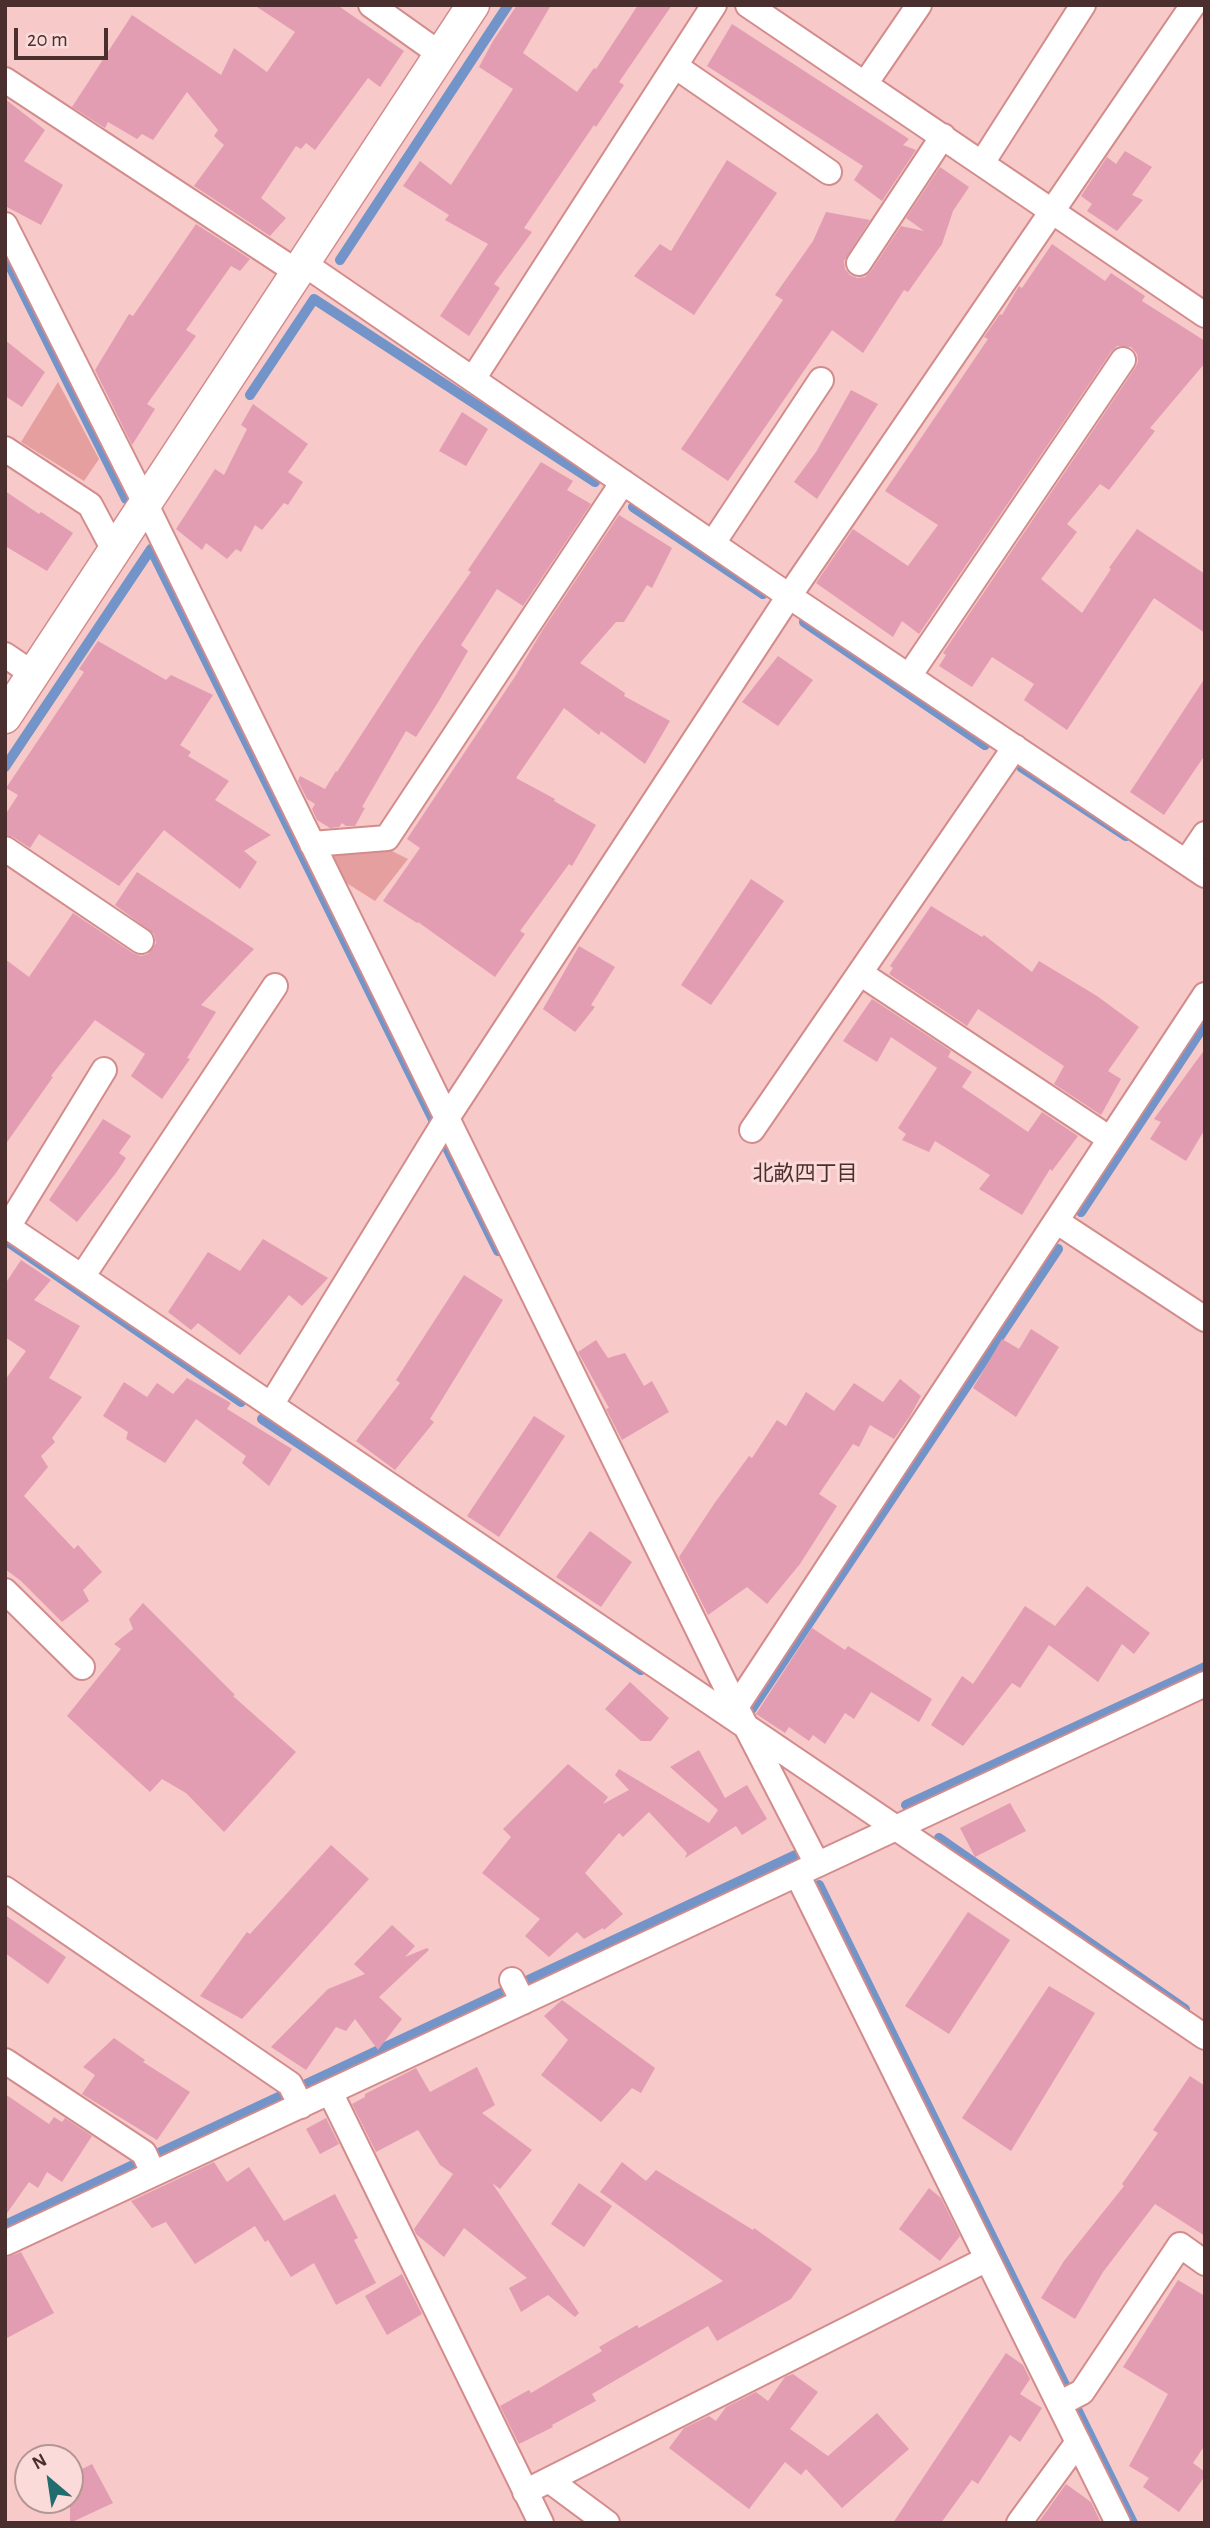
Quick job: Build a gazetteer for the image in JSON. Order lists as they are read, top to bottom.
{
  "districts": ["北畝四丁目"],
  "scale_bar": "20 m",
  "north": "top left"
}
